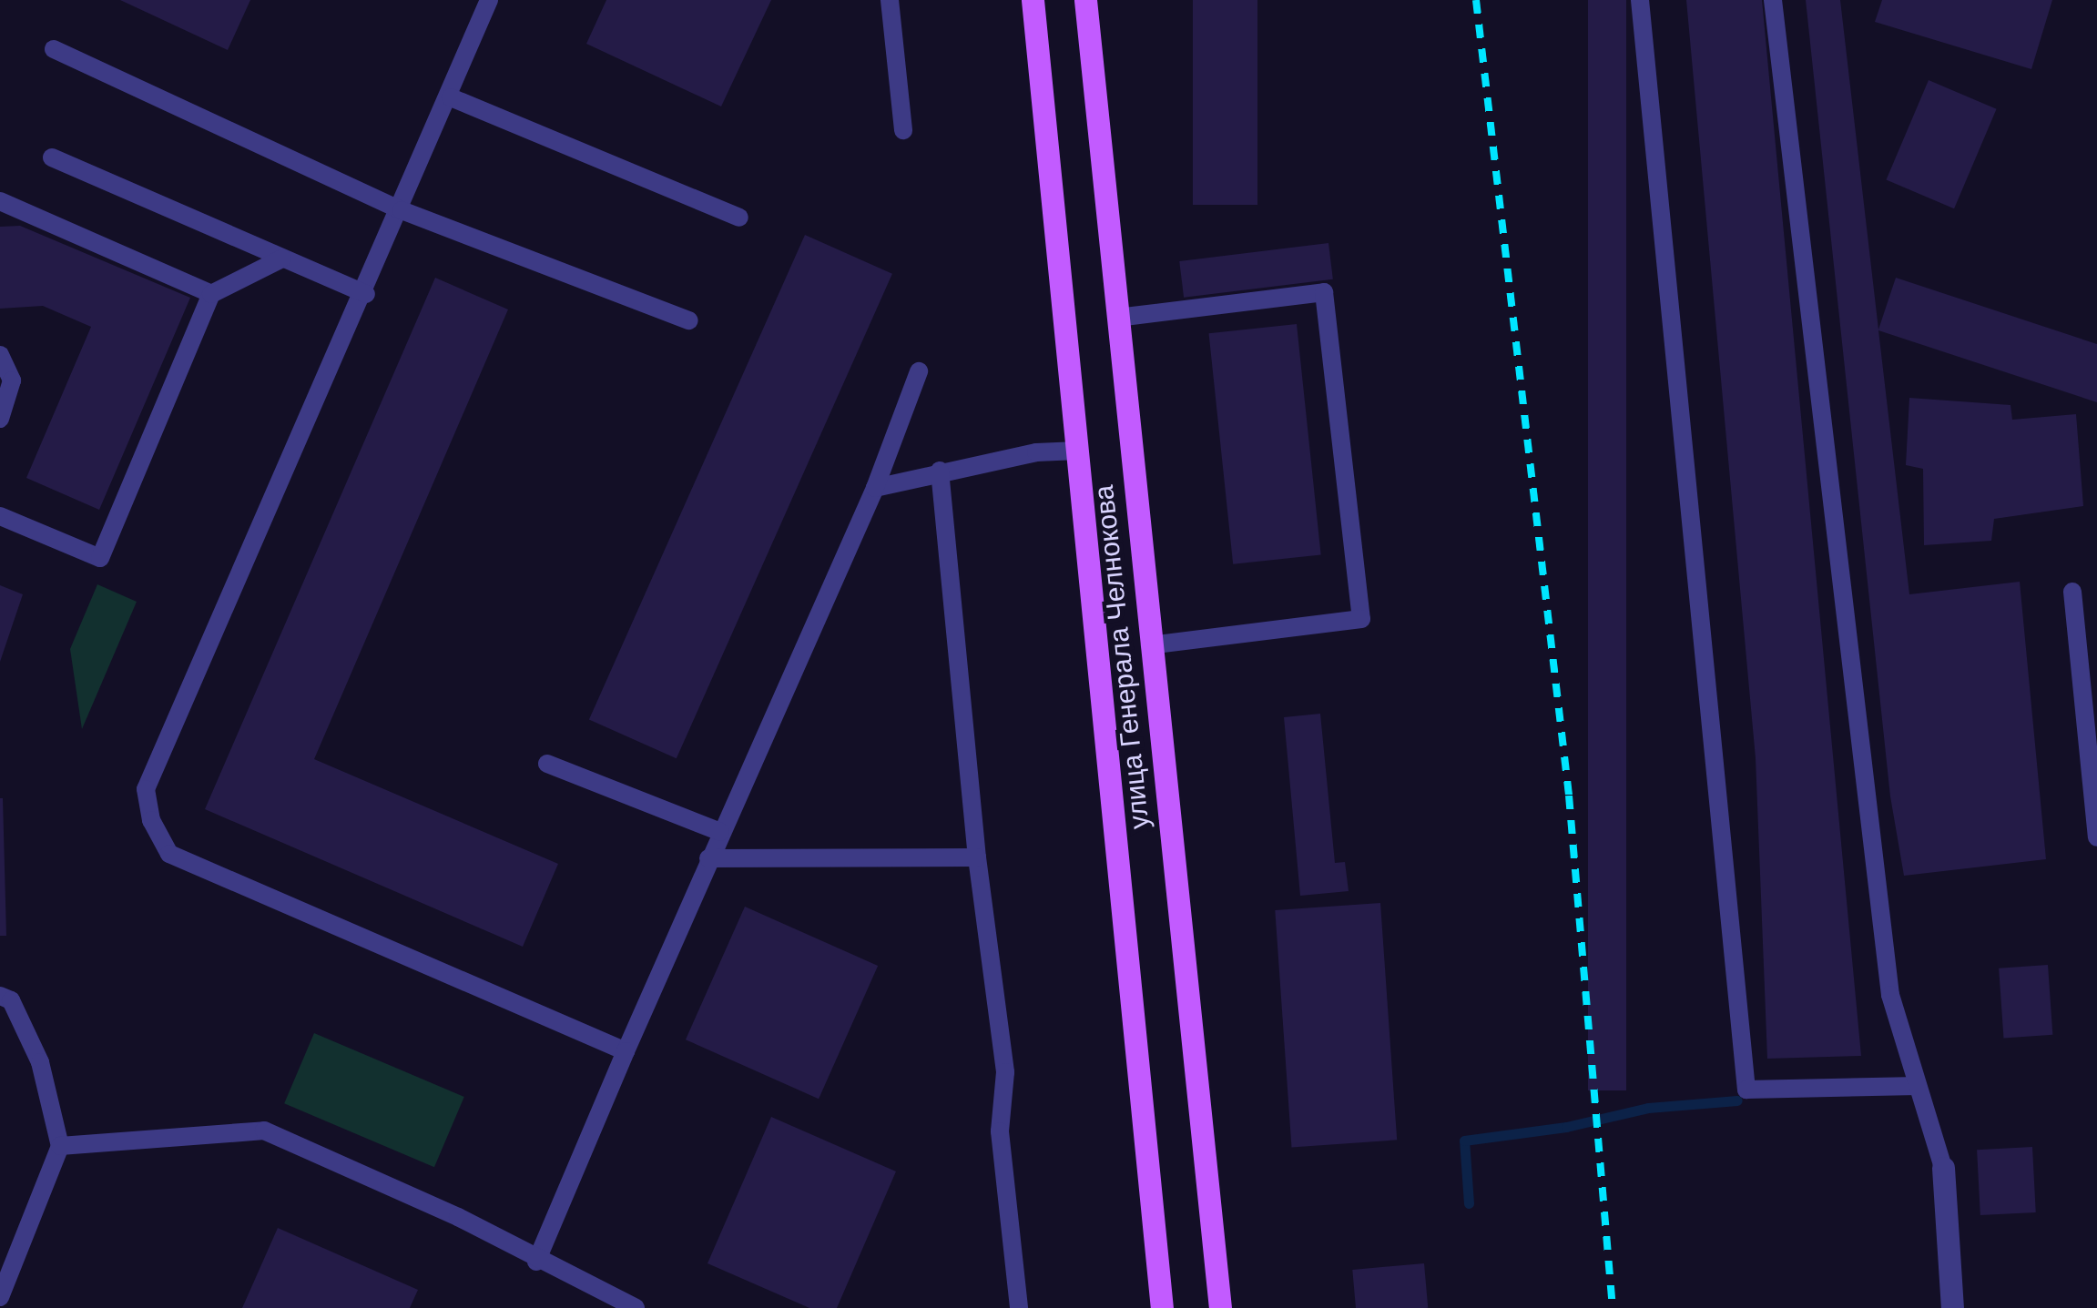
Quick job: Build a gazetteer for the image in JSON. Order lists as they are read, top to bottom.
{
  "streets": {
    "main road": ["улица Генерала Челнокова"]
  }
}
